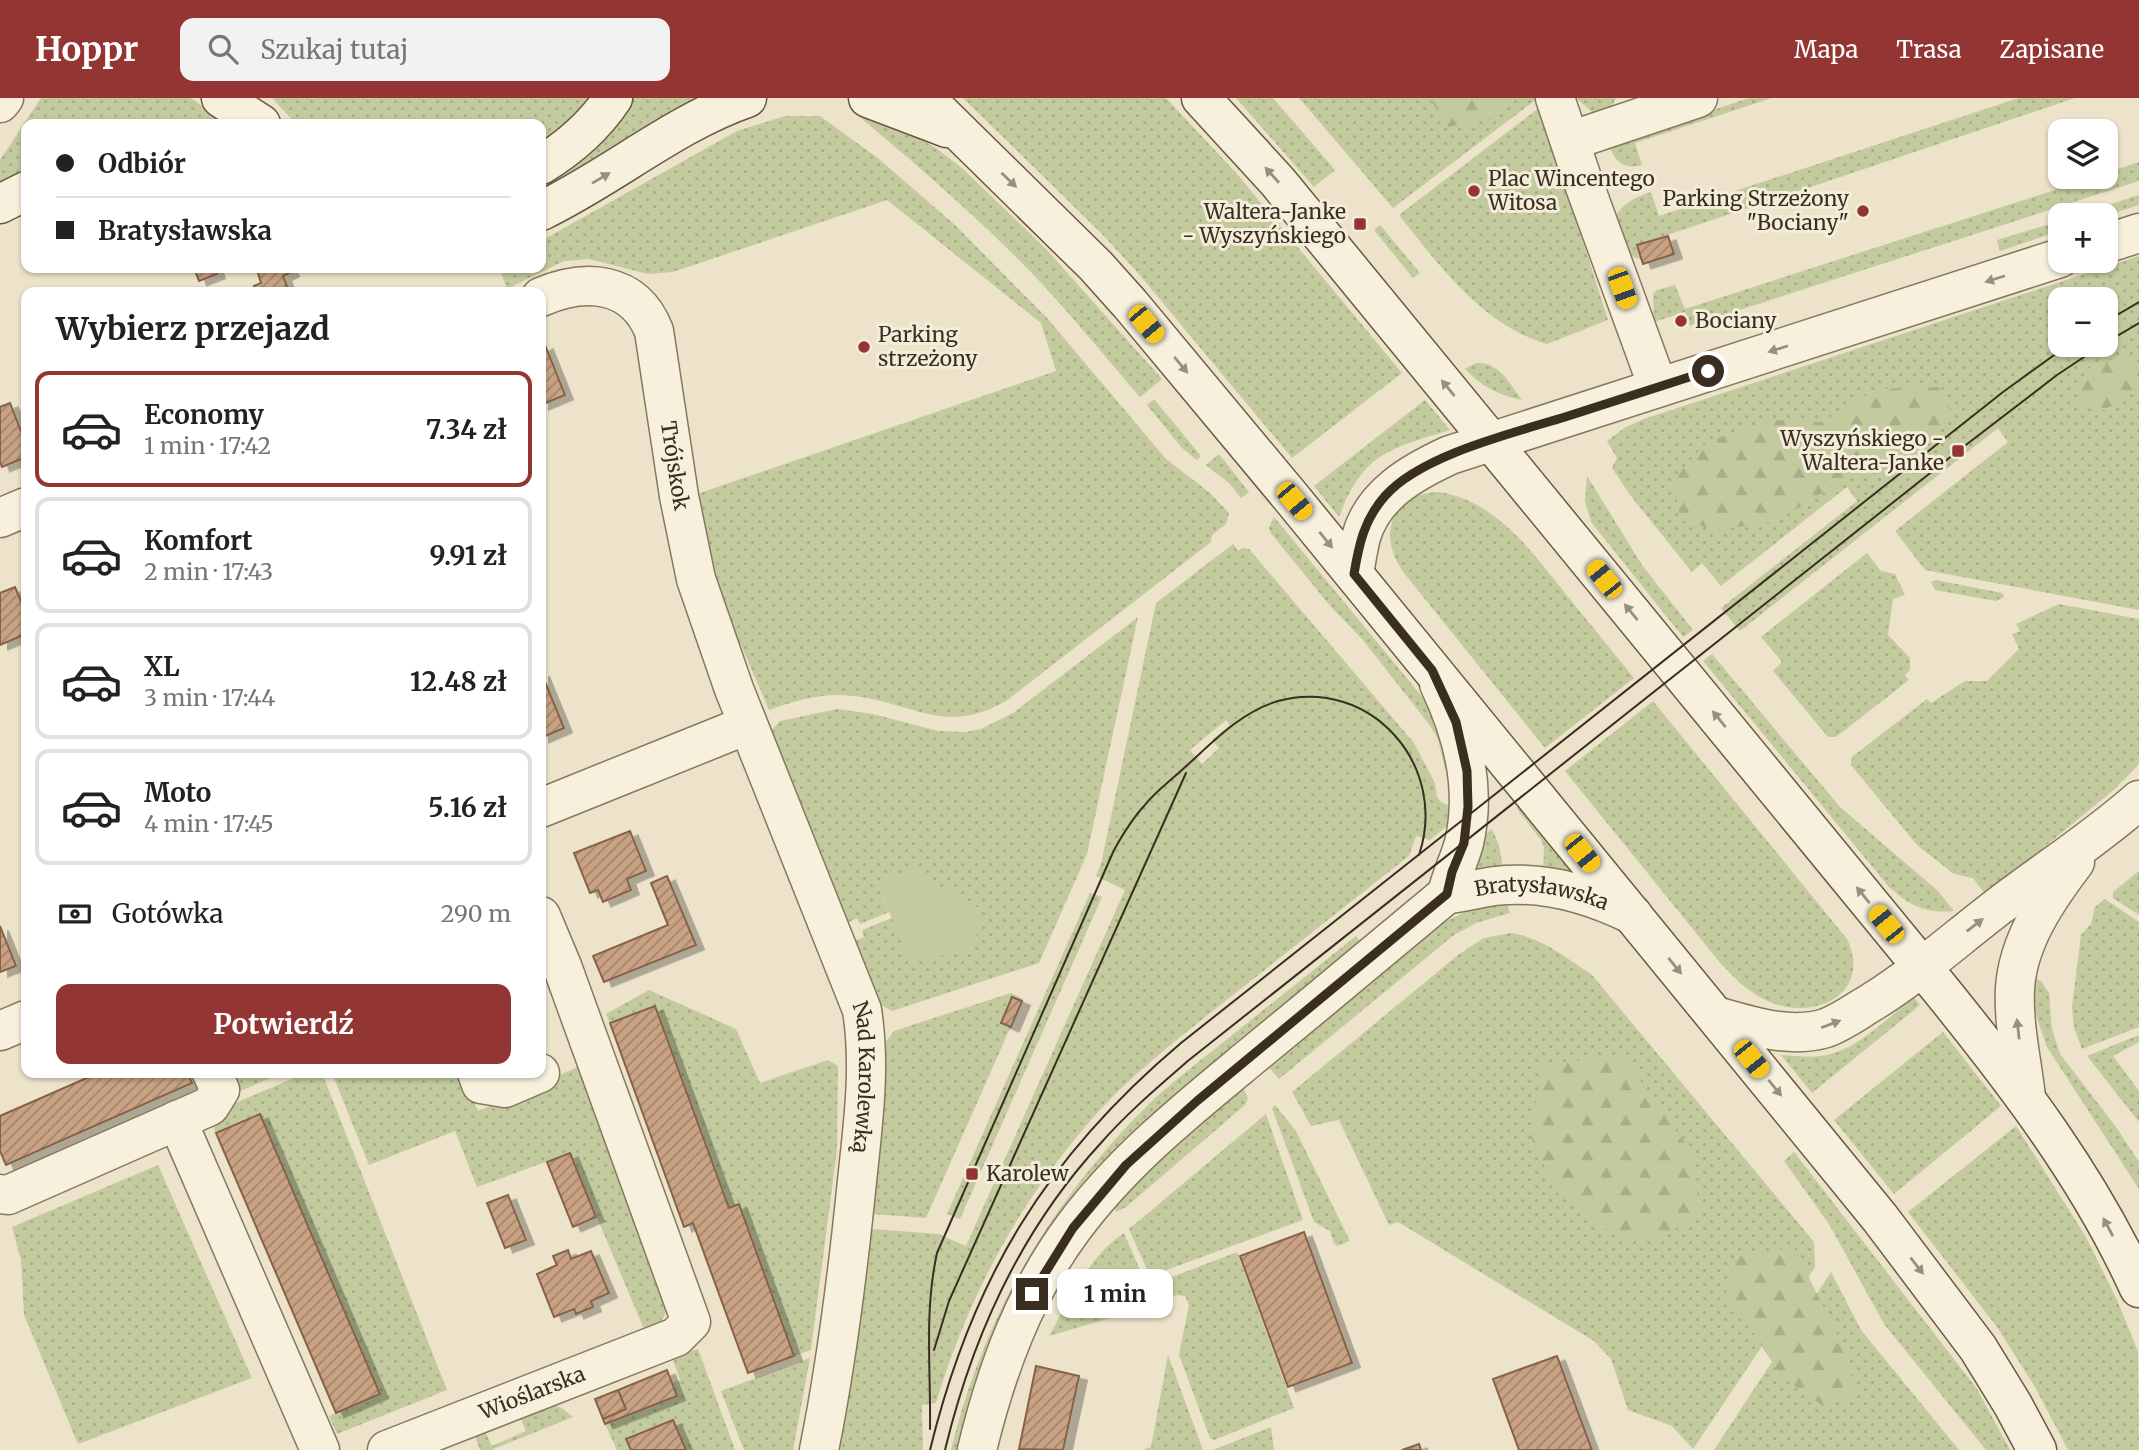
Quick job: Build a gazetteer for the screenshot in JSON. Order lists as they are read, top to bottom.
{
  "streets": {
    "street": [
      "Trójskok",
      "Bratysławska",
      "Nad Karolewką",
      "Wioślarska"
    ]
  },
  "crossings": [
    ["Trójskok", "Nad Karolewką"]
  ],
  "places": {
    "other": [
      "Plac Wincentego Witosa",
      "Parking Strzeżony \"Bociany\"",
      "Bociany",
      "Parking strzeżony"
    ],
    "transit": ["Waltera-Janke - Wyszyńskiego", "Wyszyńskiego - Waltera-Janke", "Karolew"]
  },
  "page": {
    "header": "Hoppr",
    "search": "Szukaj tutaj",
    "nav": ["Mapa", "Trasa", "Zapisane"],
    "map_buttons": ["+", "−"],
    "banner": ["Odbiór", "Bratysławska"],
    "heading": "Wybierz przejazd",
    "list": [
      {
        "name": "Economy",
        "note": "1 min · 17:42",
        "value": "7.34 zł"
      },
      {
        "name": "Komfort",
        "note": "2 min · 17:43",
        "value": "9.91 zł"
      },
      {
        "name": "XL",
        "note": "3 min · 17:44",
        "value": "12.48 zł"
      },
      {
        "name": "Moto",
        "note": "4 min · 17:45",
        "value": "5.16 zł"
      }
    ],
    "pay": ["Gotówka", "290 m"],
    "buttons": "Potwierdź",
    "bubble": "1 min"
  }
}
